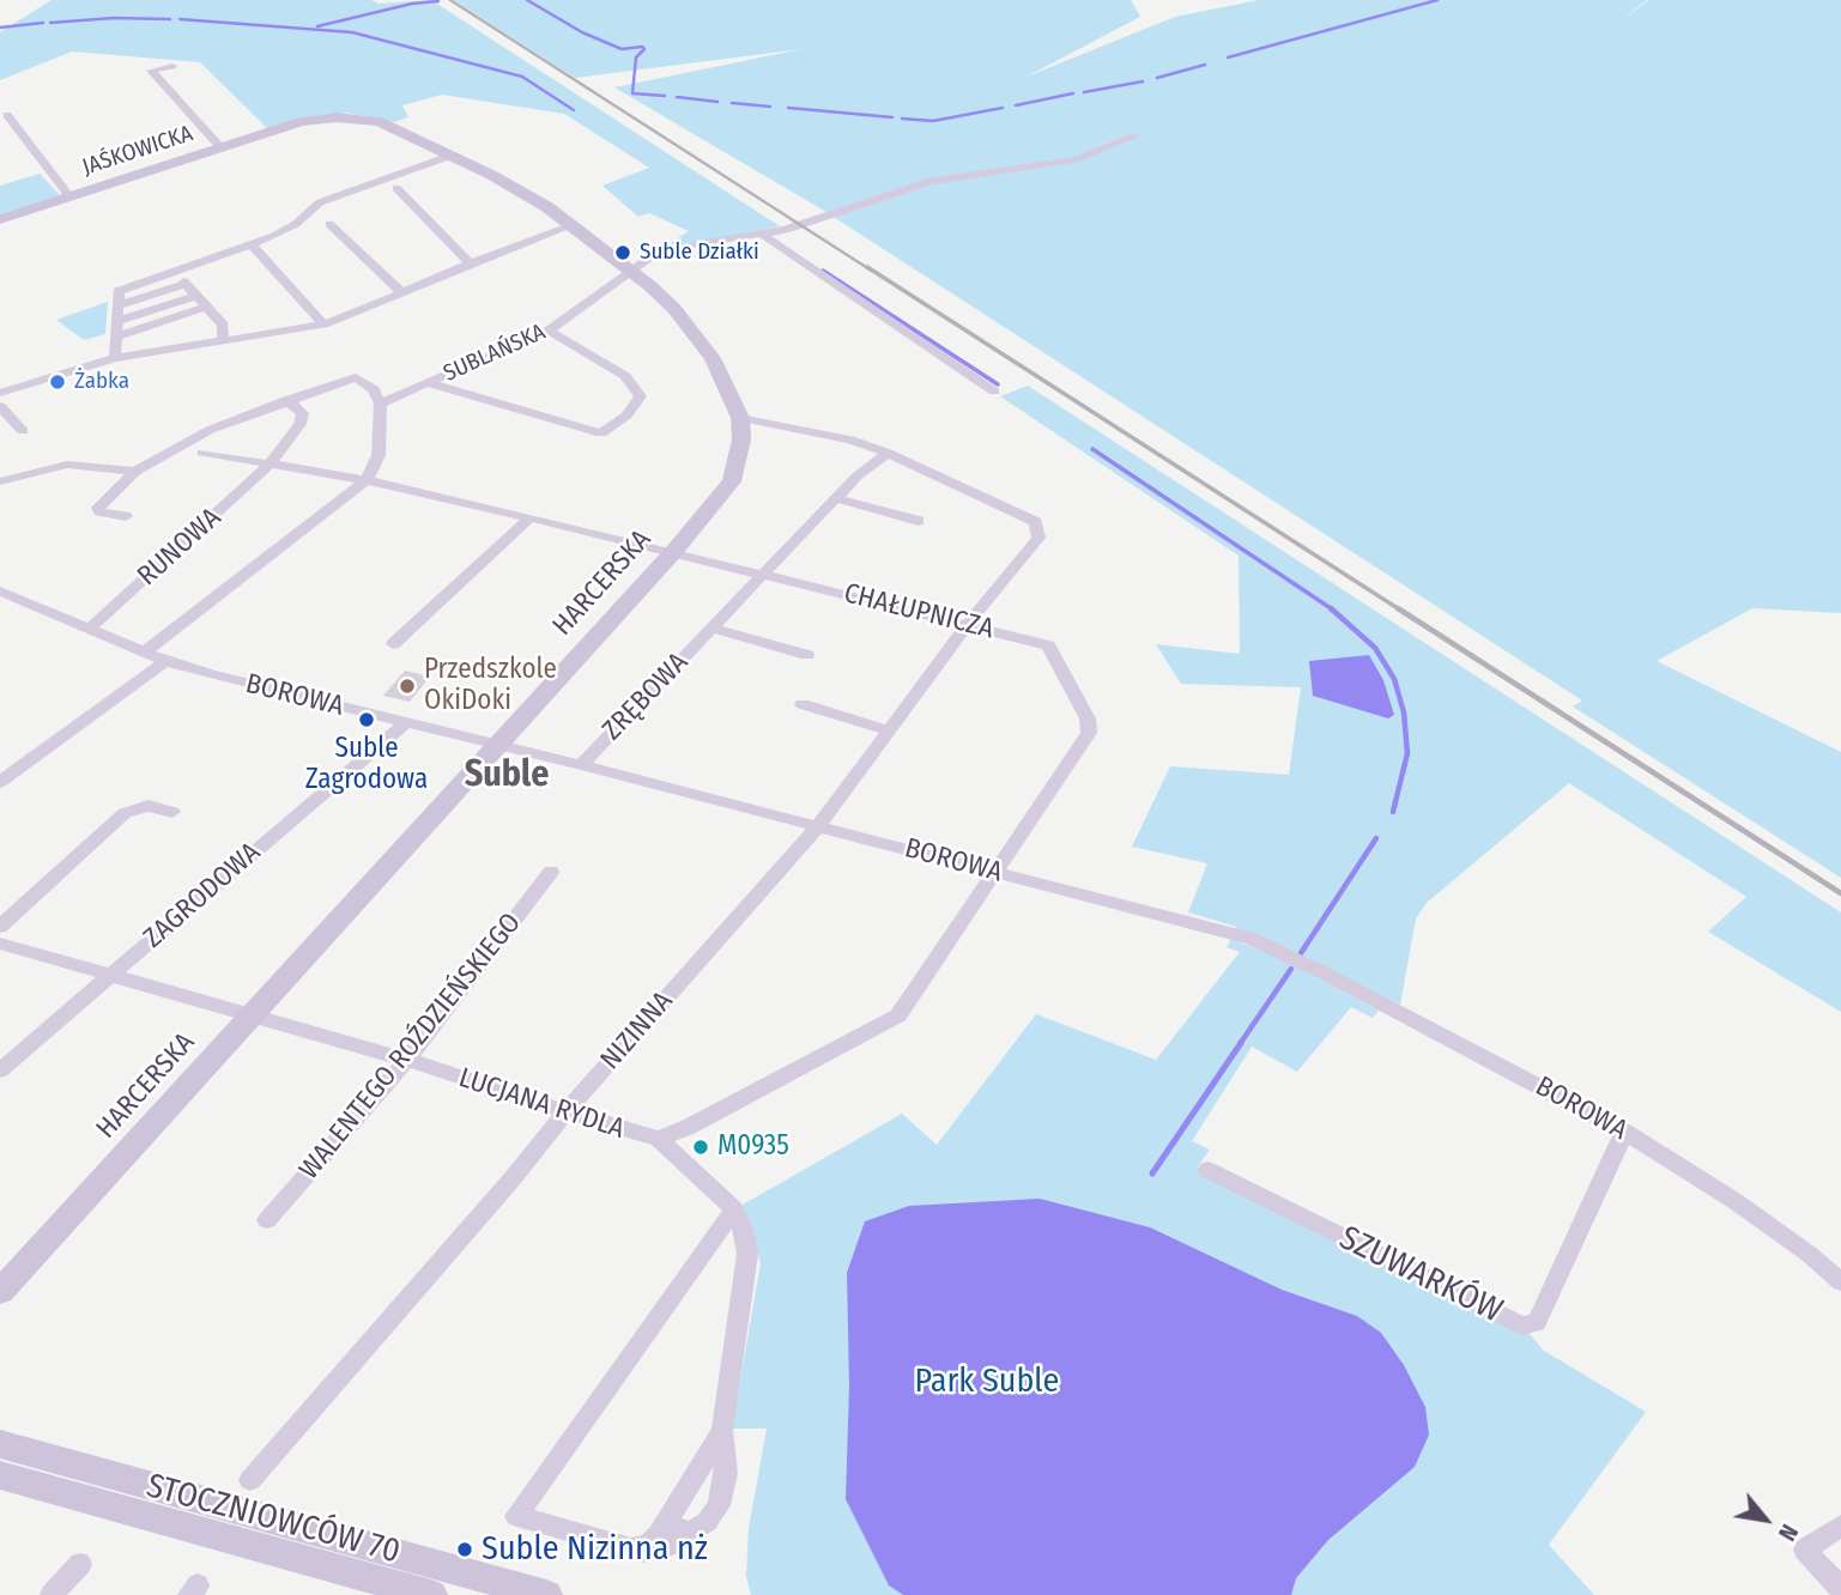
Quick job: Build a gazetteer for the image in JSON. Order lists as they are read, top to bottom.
{
  "streets": {
    "street": [
      "JAŚKOWICKA",
      "SUBLAŃSKA",
      "RUNOWA",
      "HARCERSKA",
      "CHAŁUPNICZA",
      "BOROWA",
      "ZRĘBOWA",
      "ZAGRODOWA",
      "NIZINNA",
      "WALENTEGO ROŹDZIEŃSKIEGO",
      "LUCJANA RYDLA",
      "SZUWARKÓW",
      "STOCZNIOWCÓW 70"
    ]
  },
  "crossings": [
    ["JAŚKOWICKA", "HARCERSKA"],
    ["SUBLAŃSKA", "HARCERSKA"],
    ["RUNOWA", "BOROWA"],
    ["HARCERSKA", "CHAŁUPNICZA"],
    ["HARCERSKA", "BOROWA"],
    ["HARCERSKA", "NIZINNA"],
    ["HARCERSKA", "LUCJANA RYDLA"],
    ["CHAŁUPNICZA", "BOROWA"],
    ["CHAŁUPNICZA", "ZRĘBOWA"],
    ["CHAŁUPNICZA", "NIZINNA"],
    ["CHAŁUPNICZA", "LUCJANA RYDLA"],
    ["BOROWA", "ZRĘBOWA"],
    ["BOROWA", "ZAGRODOWA"],
    ["BOROWA", "NIZINNA"],
    ["BOROWA", "LUCJANA RYDLA"],
    ["BOROWA", "SZUWARKÓW"],
    ["ZRĘBOWA", "NIZINNA"],
    ["ZAGRODOWA", "LUCJANA RYDLA"],
    ["NIZINNA", "LUCJANA RYDLA"],
    ["WALENTEGO ROŹDZIEŃSKIEGO", "LUCJANA RYDLA"]
  ],
  "districts": ["Suble"],
  "parks": ["Park Suble"],
  "places": [
    "Suble Działki",
    "Żabka",
    "Przedszkole OkiDoki",
    "Suble Zagrodowa",
    "M0935",
    "Suble Nizinna nż"
  ],
  "north": "bottom right"
}
